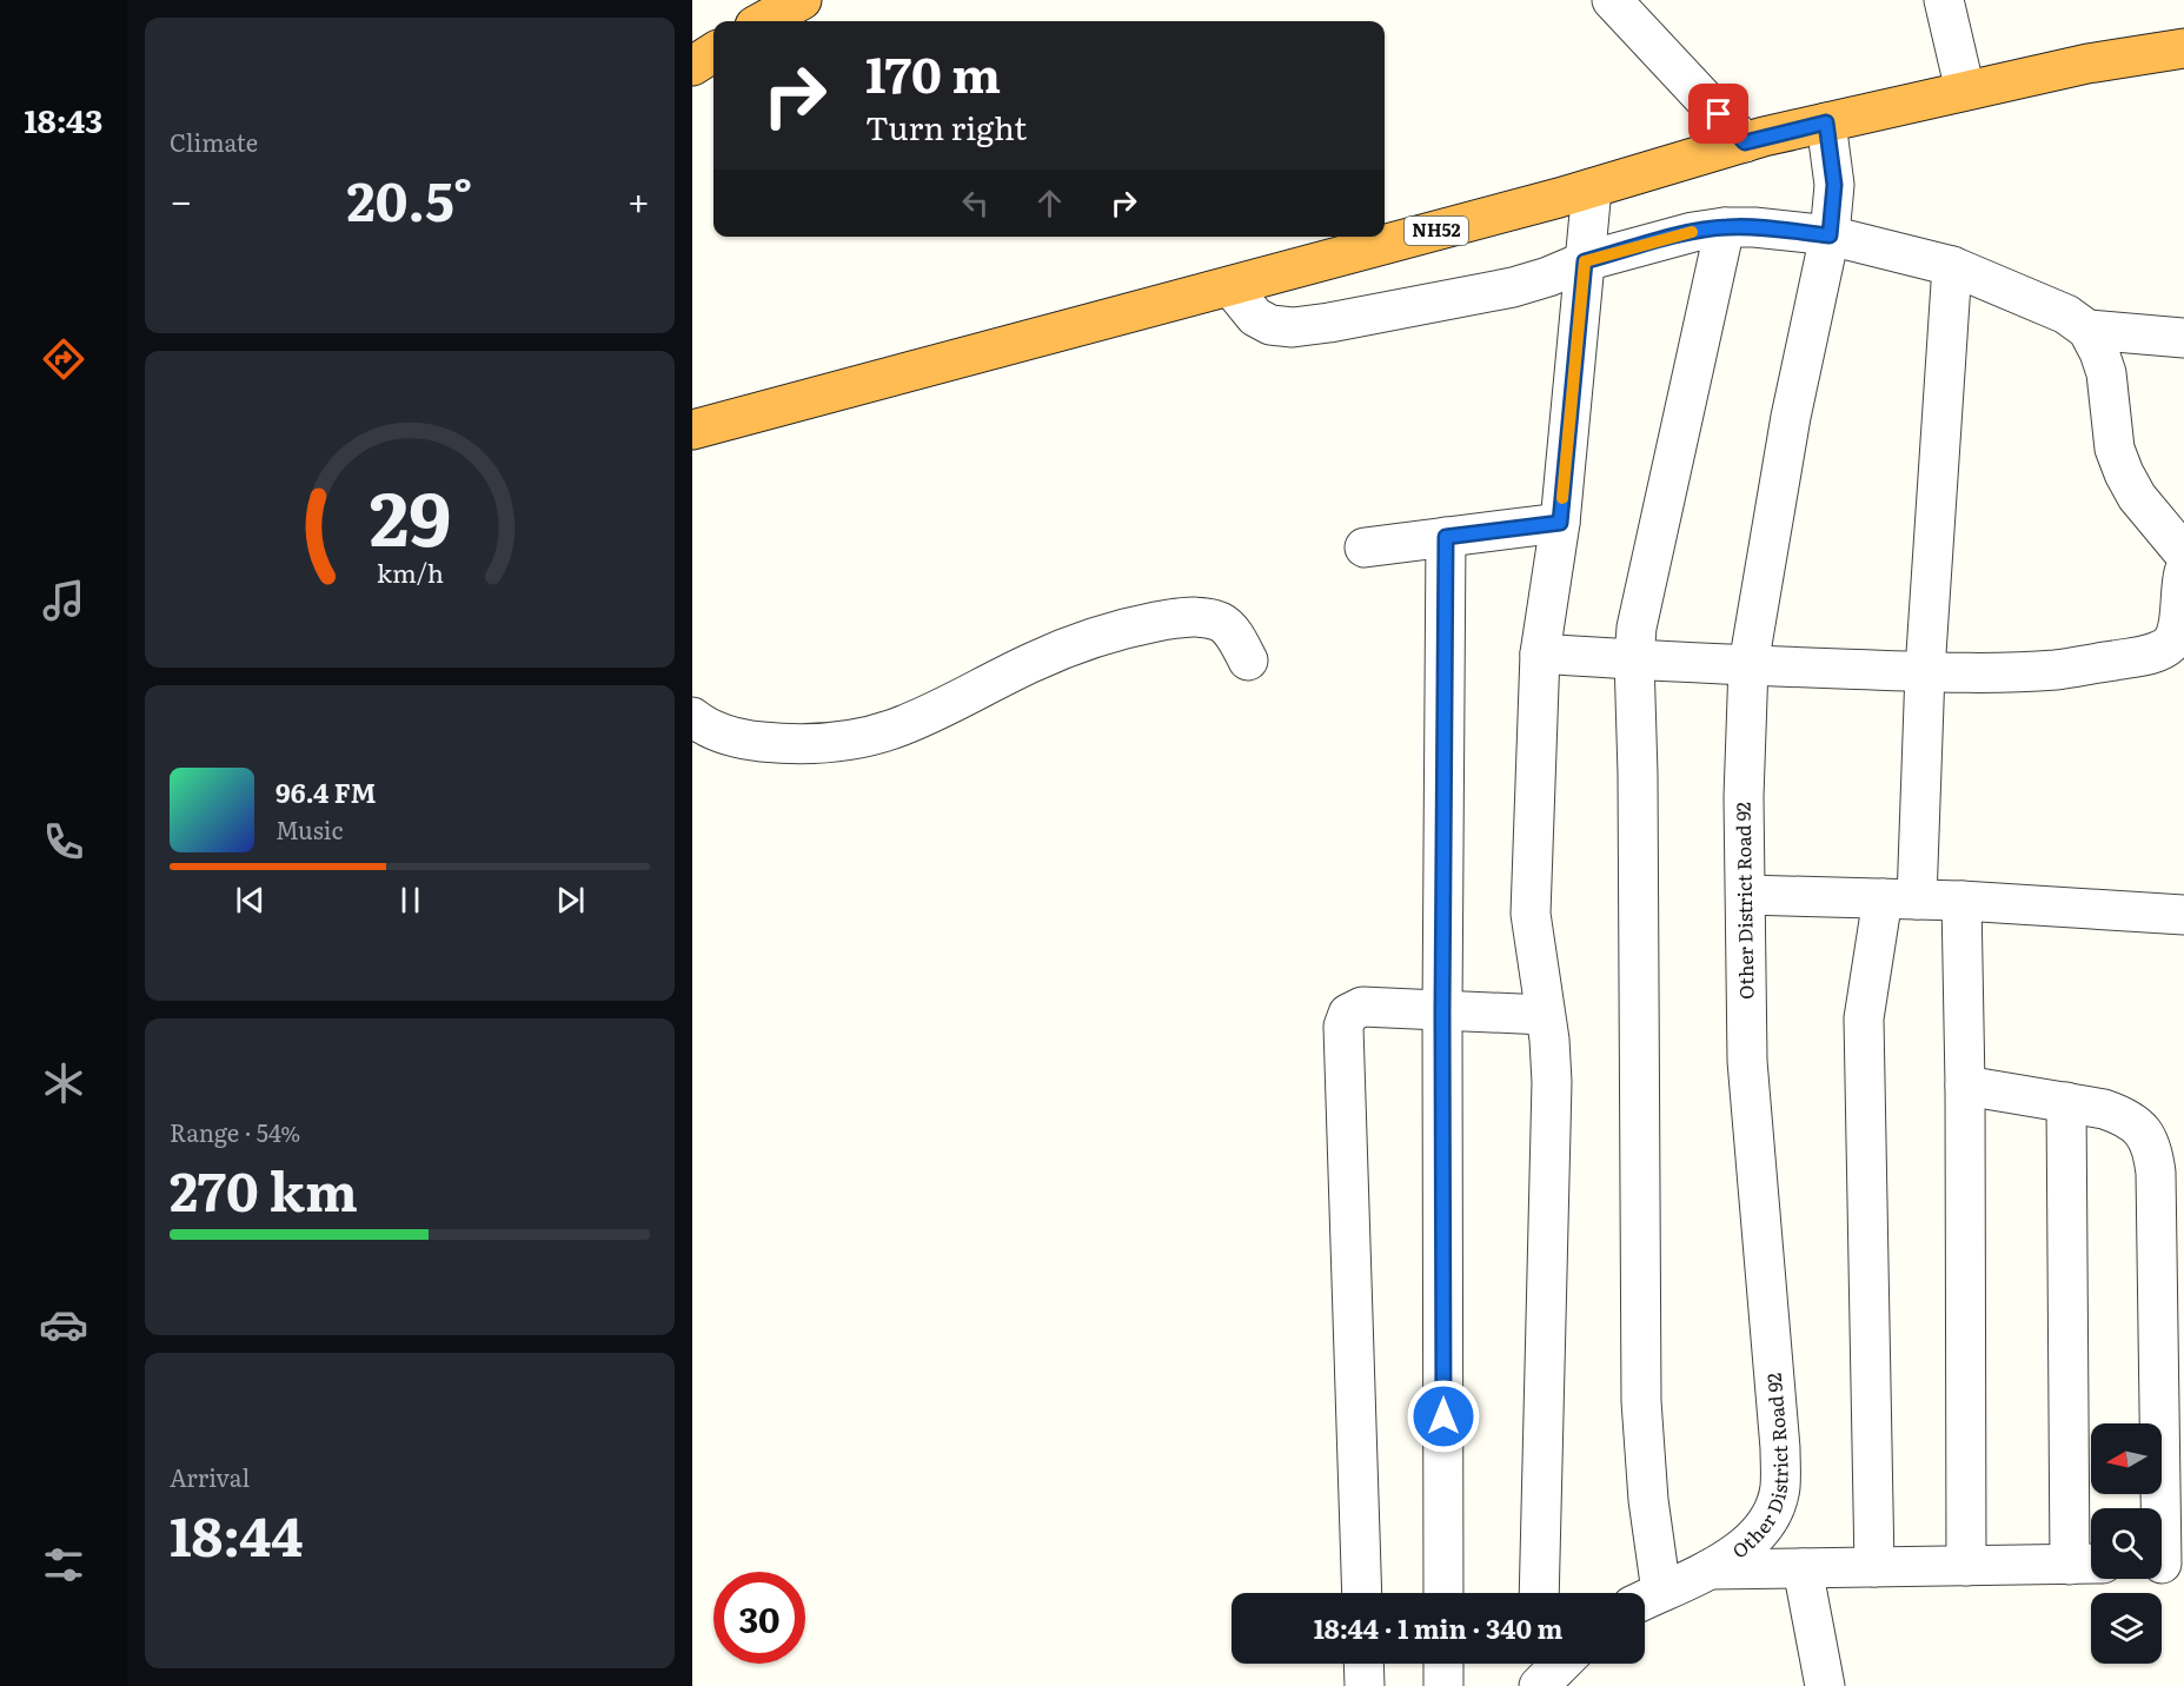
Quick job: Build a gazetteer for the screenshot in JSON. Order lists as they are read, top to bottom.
{
  "streets": {
    "highway": ["NH52"],
    "street": ["Other District Road 92"]
  },
  "crossings": [
    ["NH52", "Other District Road 92"]
  ],
  "north": "left",
  "page": {
    "tabs": "18:43",
    "tile": [
      "Climate",
      ["Range · 54%", "270 km"],
      ["Arrival", "18:44"]
    ],
    "turn": ["170 m", "Turn right"],
    "heat": ["−", "20.5°", "+"],
    "song": ["96.4 FM", "Music"],
    "limit": "30",
    "trip": "18:44 · 1 min · 340 m",
    "gauge": ["29", "km/h"]
  }
}
